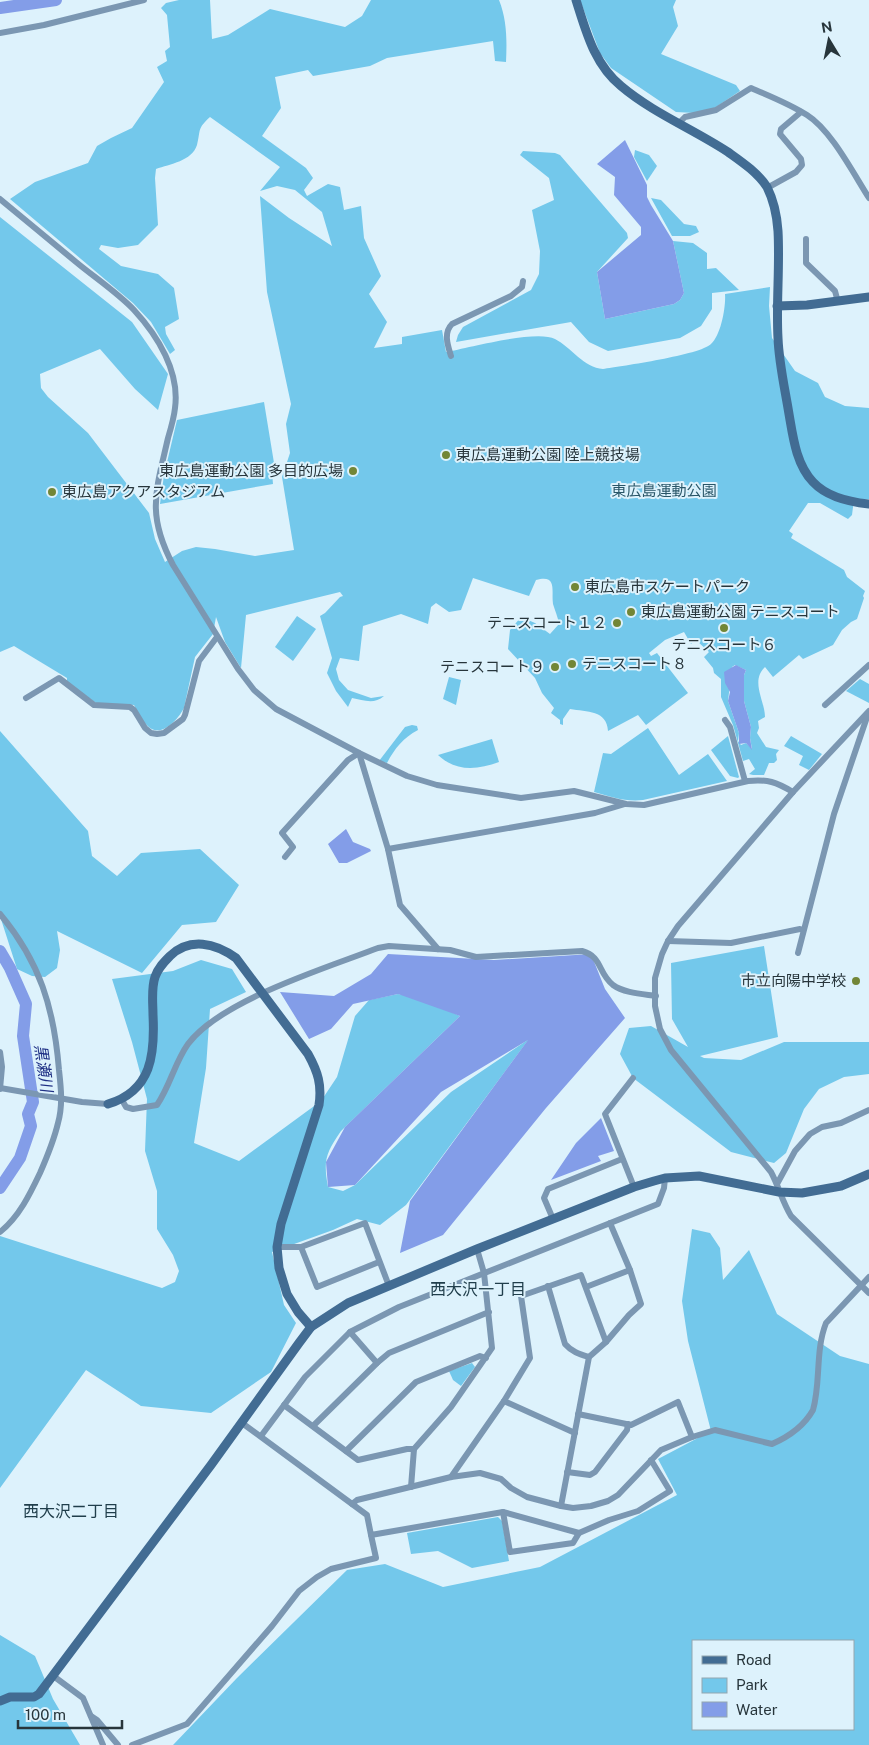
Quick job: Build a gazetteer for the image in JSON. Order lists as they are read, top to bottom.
{
  "districts": ["西大沢一丁目", "西大沢二丁目"],
  "water": ["黒瀬川"],
  "parks": ["東広島運動公園"],
  "places": [
    "東広島運動公園 陸上競技場",
    "東広島運動公園 多目的広場",
    "東広島アクアスタジアム",
    "東広島市スケートパーク",
    "東広島運動公園 テニスコート",
    "テニスコート１２",
    "テニスコート６",
    "テニスコート８",
    "テニスコート９",
    "市立向陽中学校"
  ],
  "legend": ["Road", "Park", "Water"],
  "scale_bar": "100 m",
  "north": "top"
}
